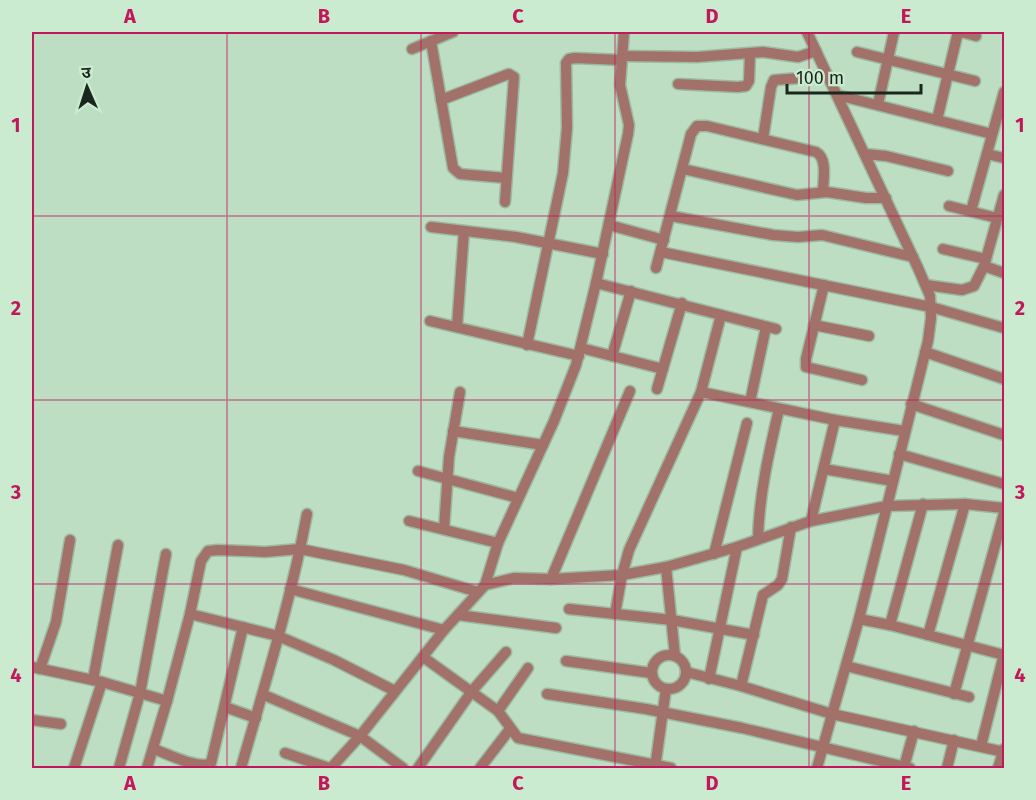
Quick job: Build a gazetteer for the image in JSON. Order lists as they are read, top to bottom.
{
  "scale_bar": "100 m",
  "north": "top",
  "grid": {
    "columns": [
      "A",
      "B",
      "C",
      "D",
      "E"
    ],
    "rows": [
      "1",
      "2",
      "3",
      "4"
    ]
  }
}
